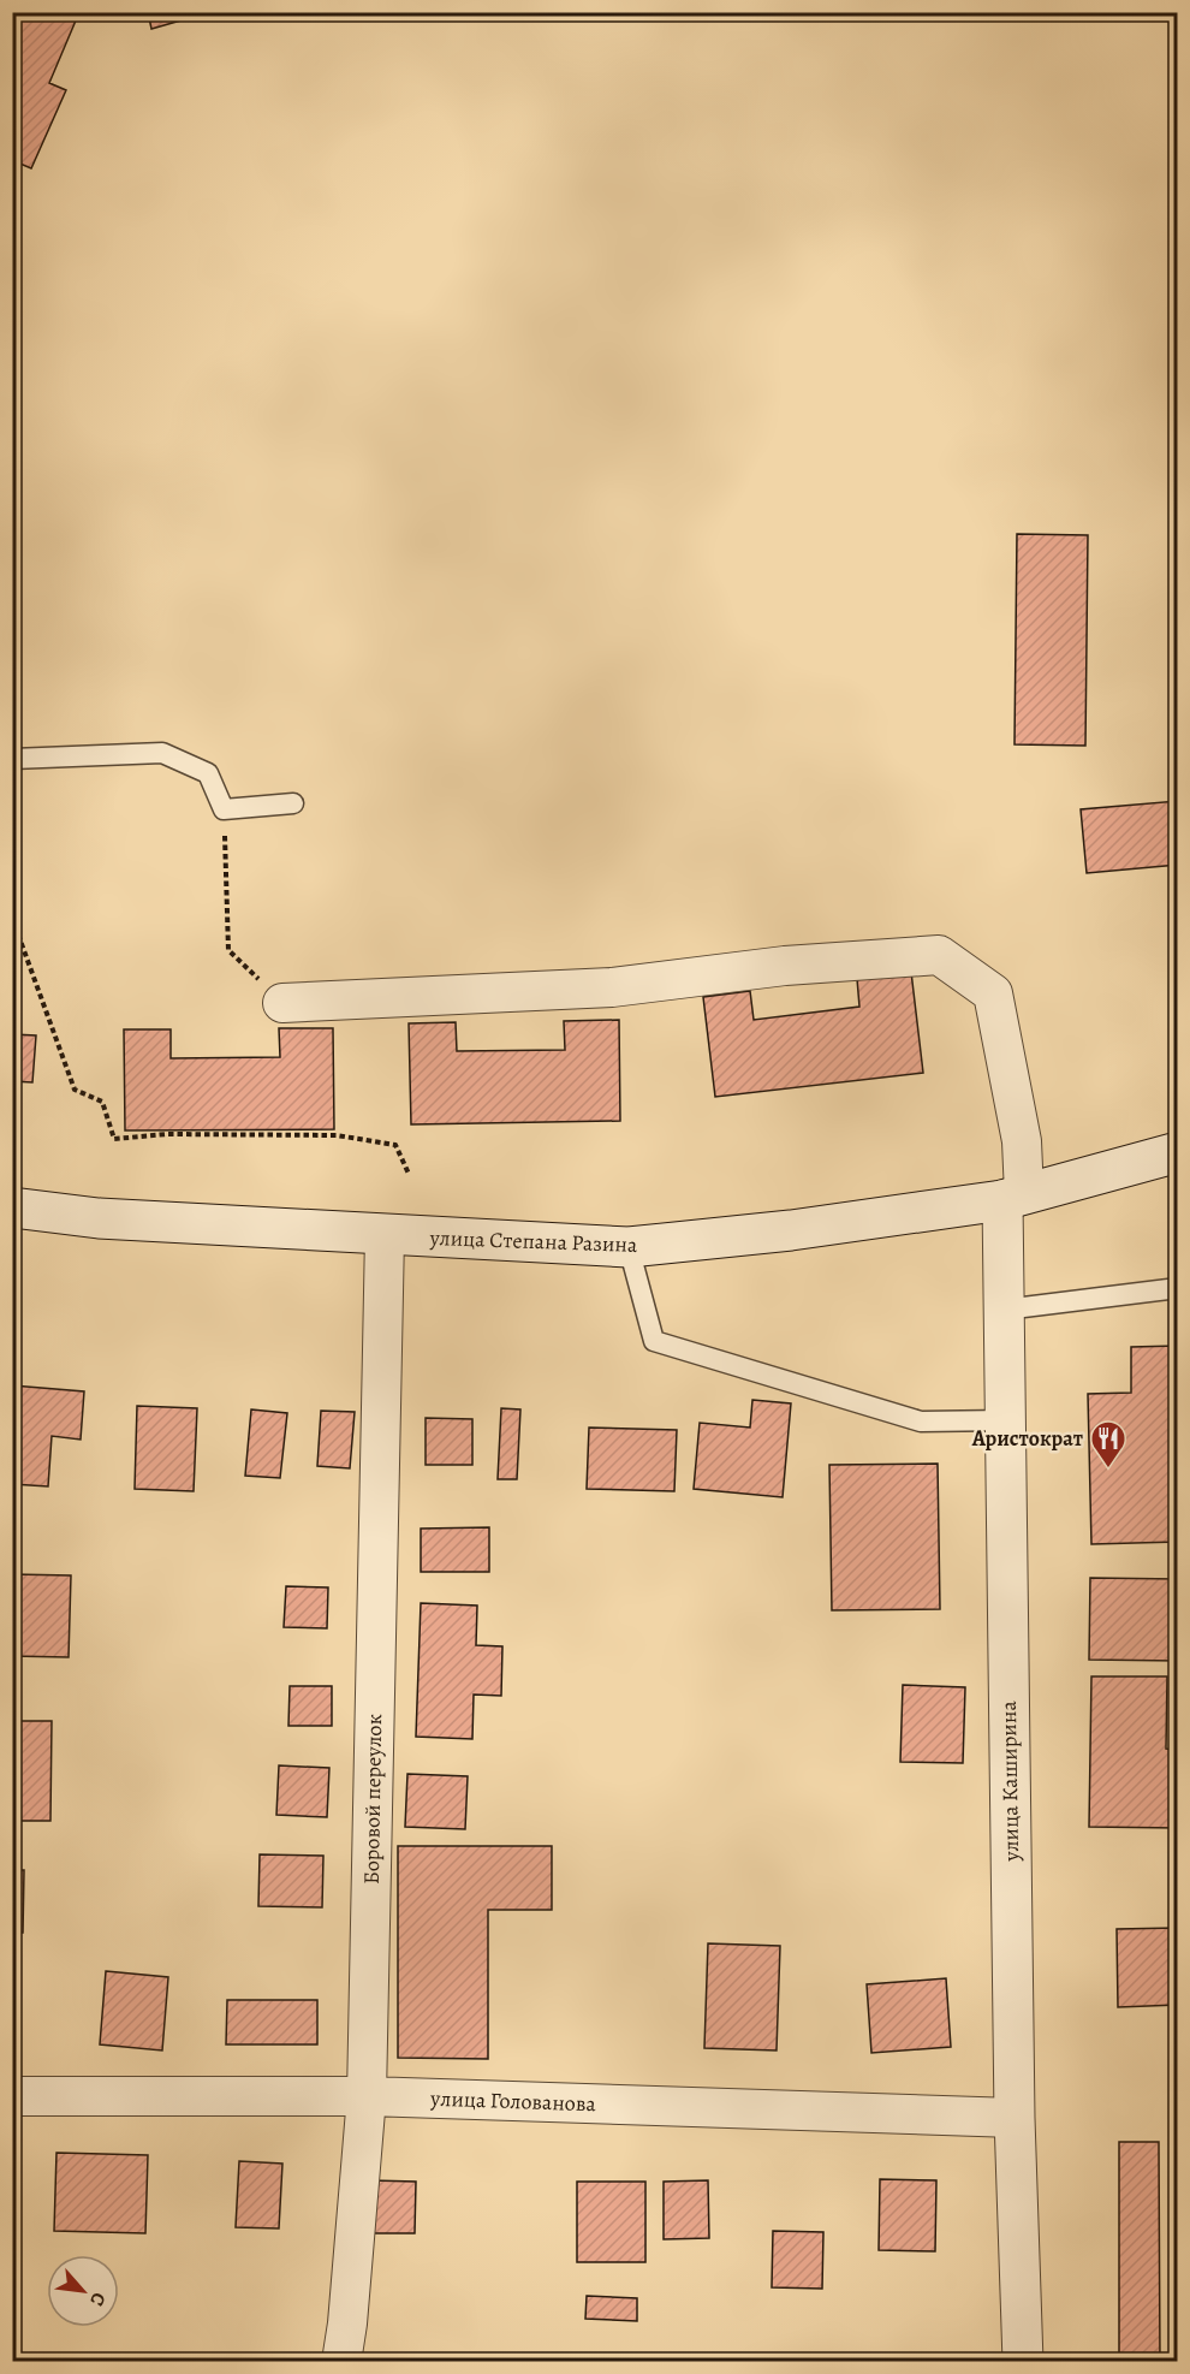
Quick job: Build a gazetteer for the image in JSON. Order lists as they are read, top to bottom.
{
  "streets": {
    "street": [
      "улица Степана Разина",
      "улица Каширина",
      "Боровой переулок",
      "улица Голованова"
    ]
  },
  "crossings": [
    ["улица Степана Разина", "улица Каширина"],
    ["улица Степана Разина", "Боровой переулок"],
    ["улица Каширина", "улица Голованова"],
    ["Боровой переулок", "улица Голованова"]
  ],
  "places": {
    "restaurant": ["Аристократ"]
  },
  "north": "bottom right"
}
